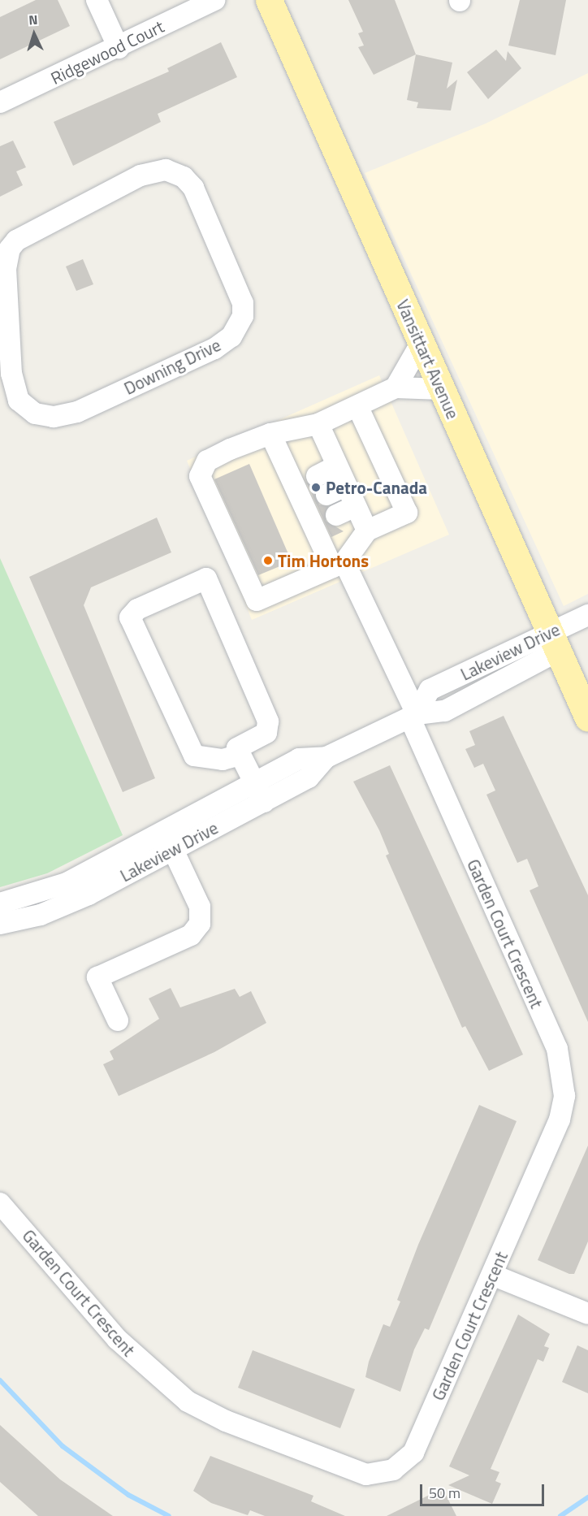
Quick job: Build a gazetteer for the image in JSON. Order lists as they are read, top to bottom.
{
  "streets": {
    "main road": ["Vansittart Avenue"],
    "street": [
      "Ridgewood Court",
      "Downing Drive",
      "Lakeview Drive",
      "Garden Court Crescent"
    ]
  },
  "crossings": [
    ["Vansittart Avenue", "Lakeview Drive"],
    ["Lakeview Drive", "Garden Court Crescent"]
  ],
  "places": ["Petro-Canada", "Tim Hortons"],
  "scale_bar": "50 m",
  "north": "top"
}
